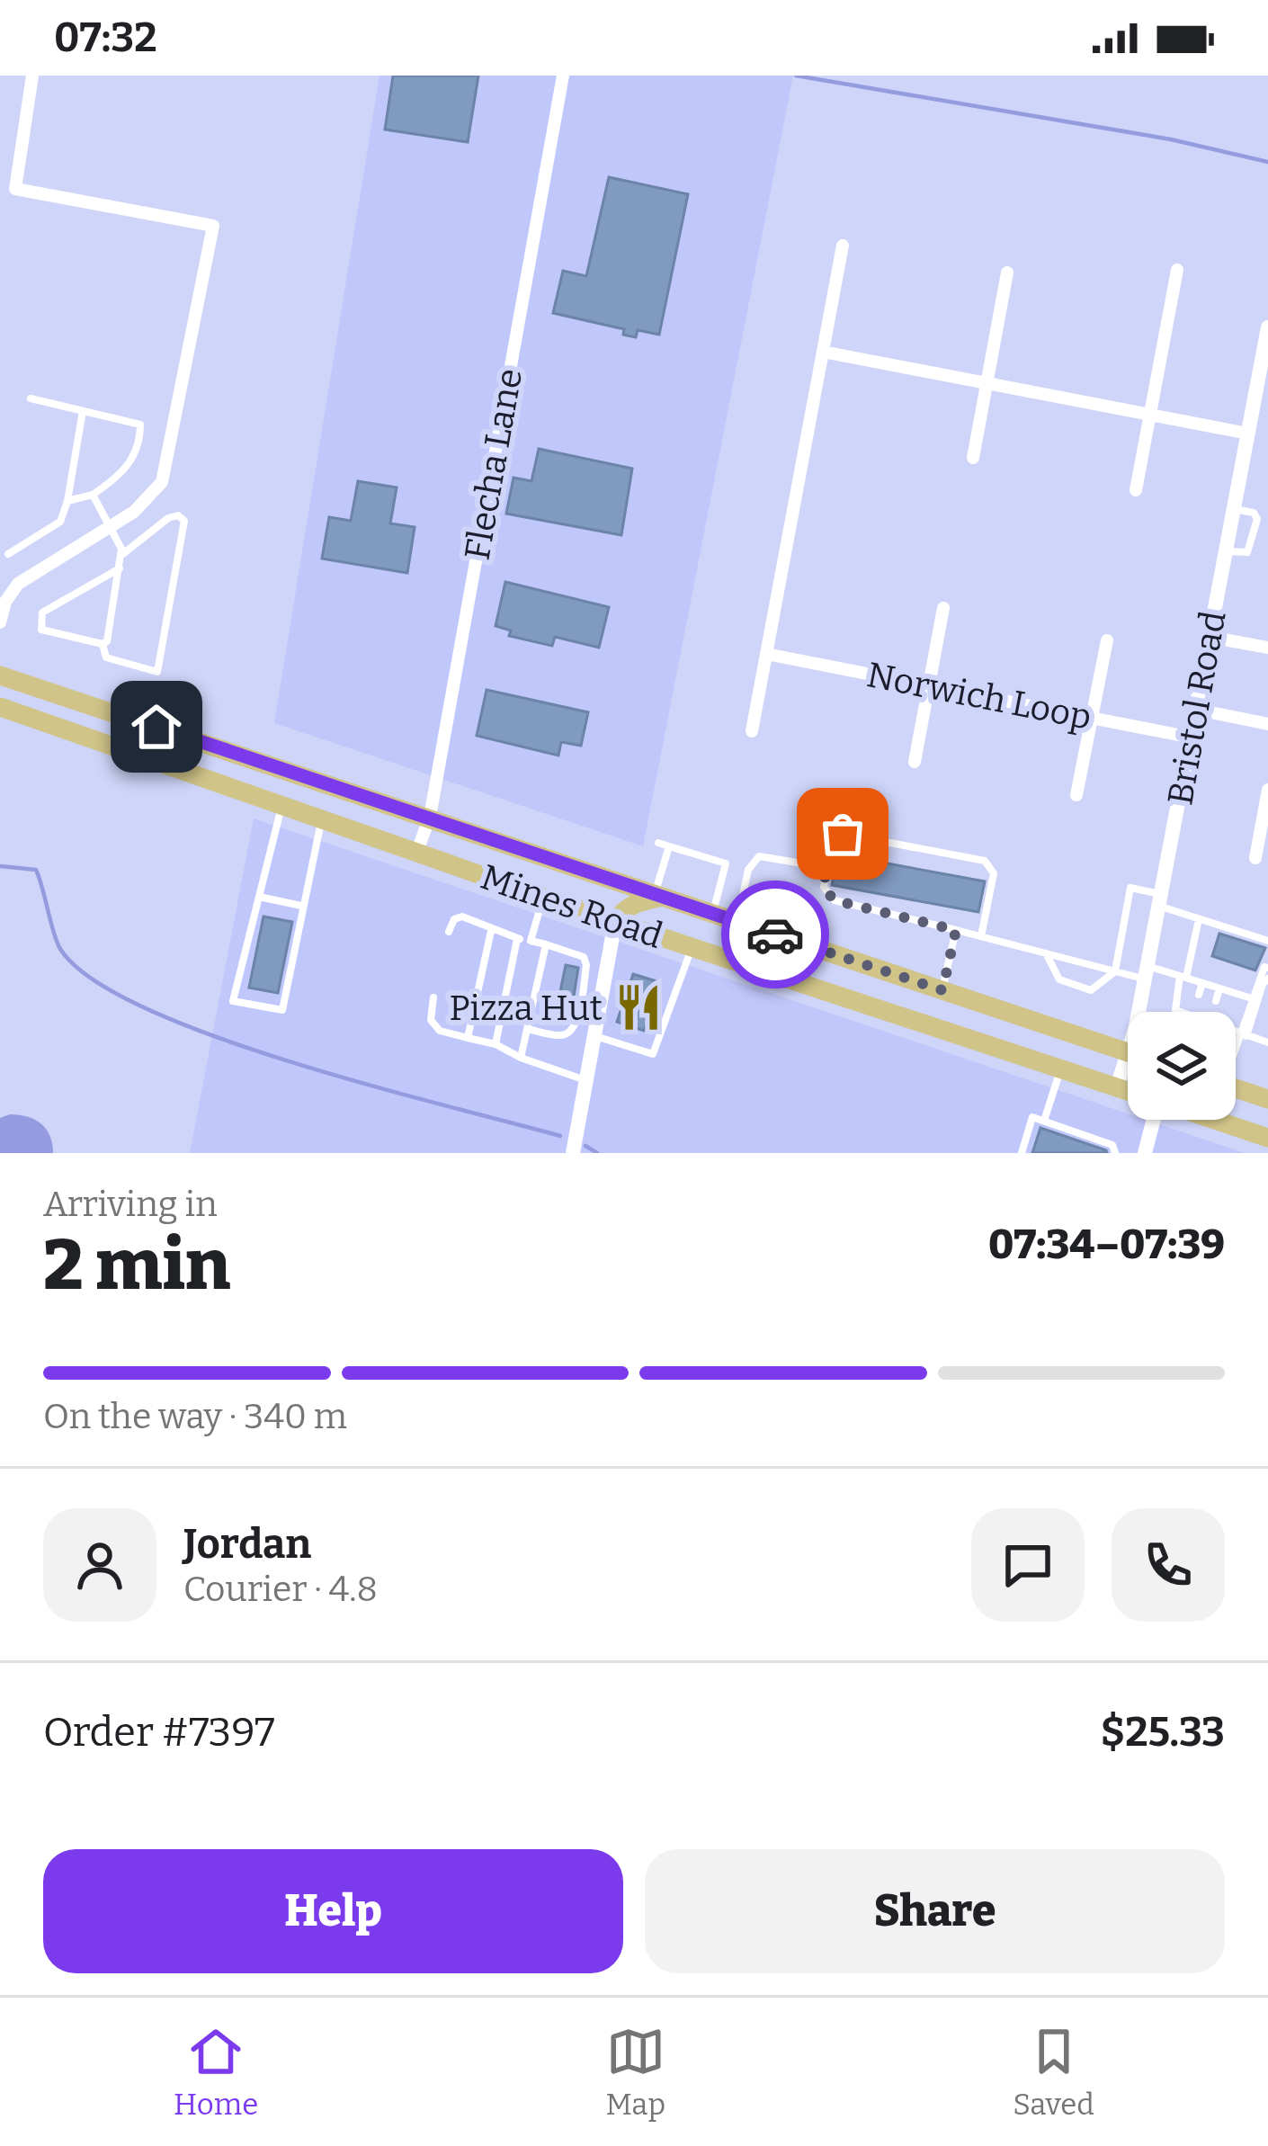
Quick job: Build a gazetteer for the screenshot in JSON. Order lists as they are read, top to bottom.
{
  "streets": {
    "main road": ["Mines Road"],
    "street": ["Flecha Lane", "Norwich Loop", "Bristol Road"]
  },
  "crossings": [
    ["Flecha Lane", "Mines Road"],
    ["Norwich Loop", "Bristol Road"],
    ["Bristol Road", "Mines Road"]
  ],
  "places": {
    "restaurant": ["Pizza Hut"]
  },
  "page": {
    "status": "07:32",
    "heading": ["2 min", "Arriving in", "07:34–07:39"],
    "panel": [
      "Jordan",
      "Courier · 4.8",
      "Order #7397",
      "$25.33"
    ],
    "bar": "On the way · 340 m",
    "buttons": ["Help", "Share"],
    "tabs": ["Home", "Map", "Saved"]
  }
}
